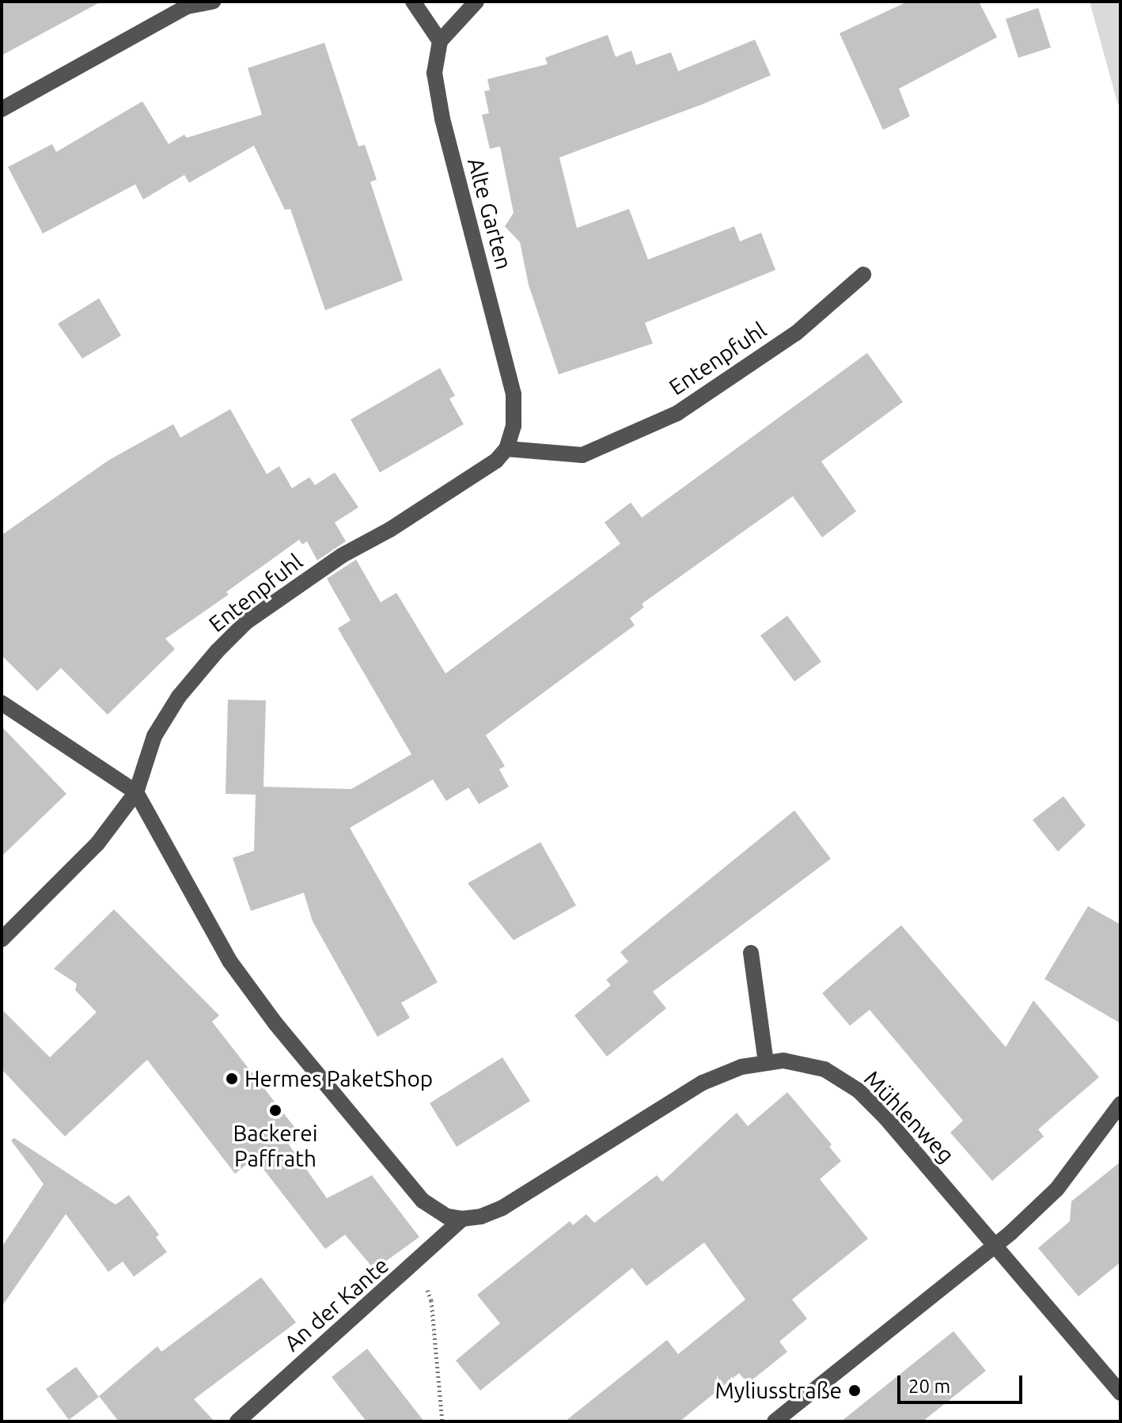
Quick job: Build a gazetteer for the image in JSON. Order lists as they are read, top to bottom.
{
  "streets": {
    "street": [
      "Alte Garten",
      "Entenpfuhl",
      "Mühlenweg",
      "An der Kante"
    ]
  },
  "crossings": [
    ["Alte Garten", "Entenpfuhl"],
    ["Mühlenweg", "An der Kante"]
  ],
  "places": ["Hermes PaketShop", "Backerei Paffrath", "Myliusstraße"],
  "scale_bar": "20 m"
}
